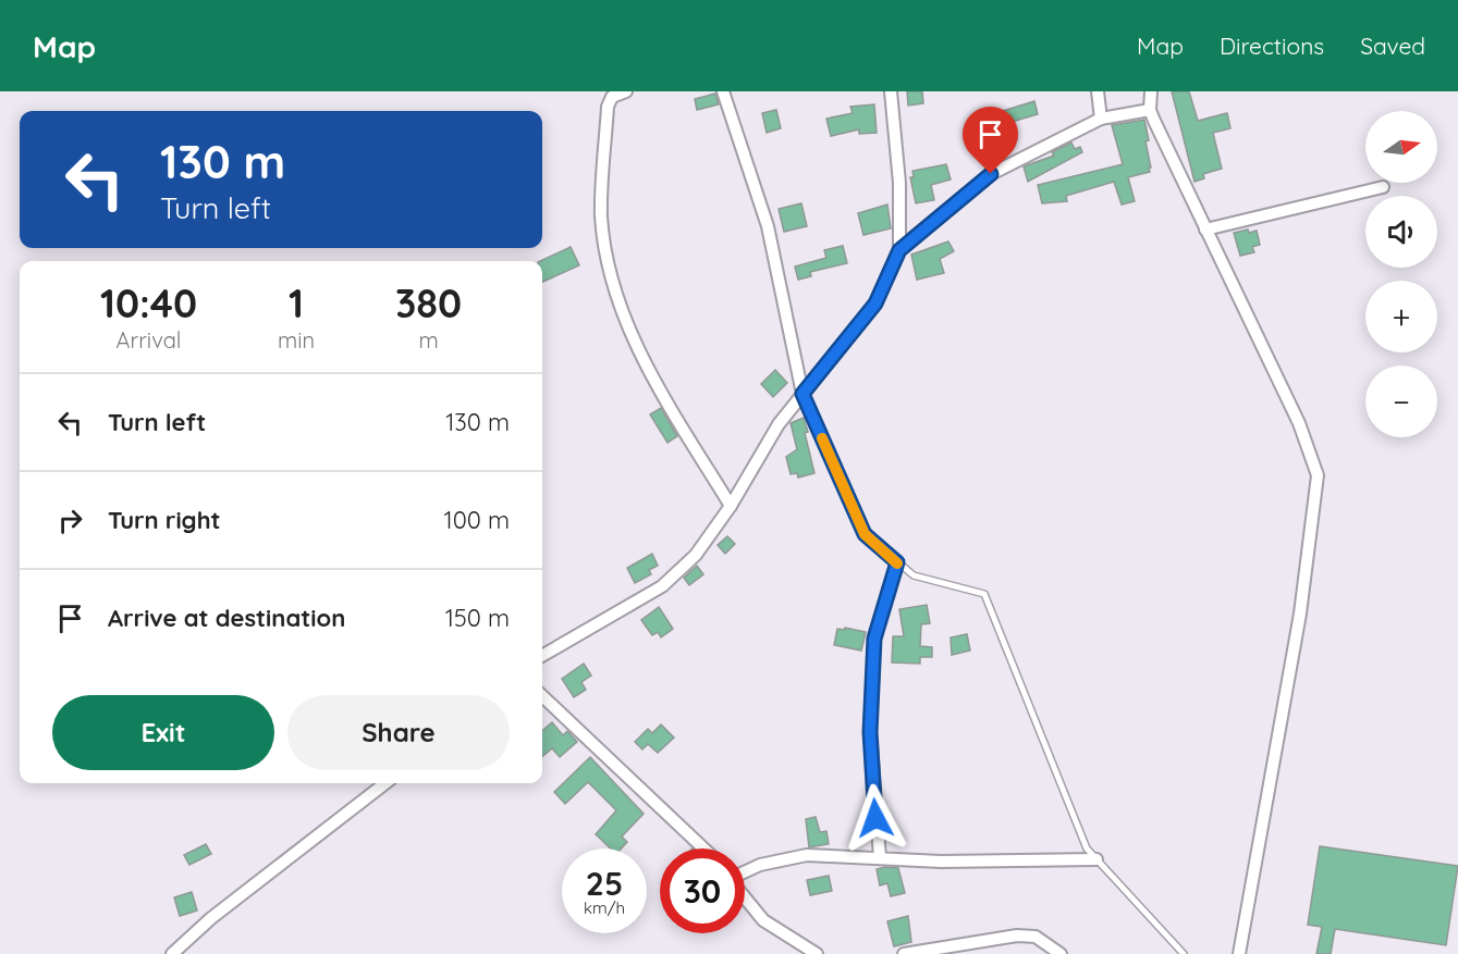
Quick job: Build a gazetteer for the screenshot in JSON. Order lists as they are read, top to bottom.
{
  "north": "right",
  "page": {
    "header": "Map",
    "nav": ["Map", "Directions", "Saved"],
    "map_buttons": ["+", "−"],
    "turn": ["130 m", "Turn left"],
    "eta": [
      "10:40",
      "Arrival",
      "1",
      "min",
      "380",
      "m"
    ],
    "list": [
      {
        "name": "Turn left",
        "value": "130 m"
      },
      {
        "name": "Turn right",
        "value": "100 m"
      },
      {
        "name": "Arrive at destination",
        "value": "150 m"
      }
    ],
    "buttons": ["Exit", "Share"],
    "speed": "25 km/h",
    "limit": "30"
  }
}
